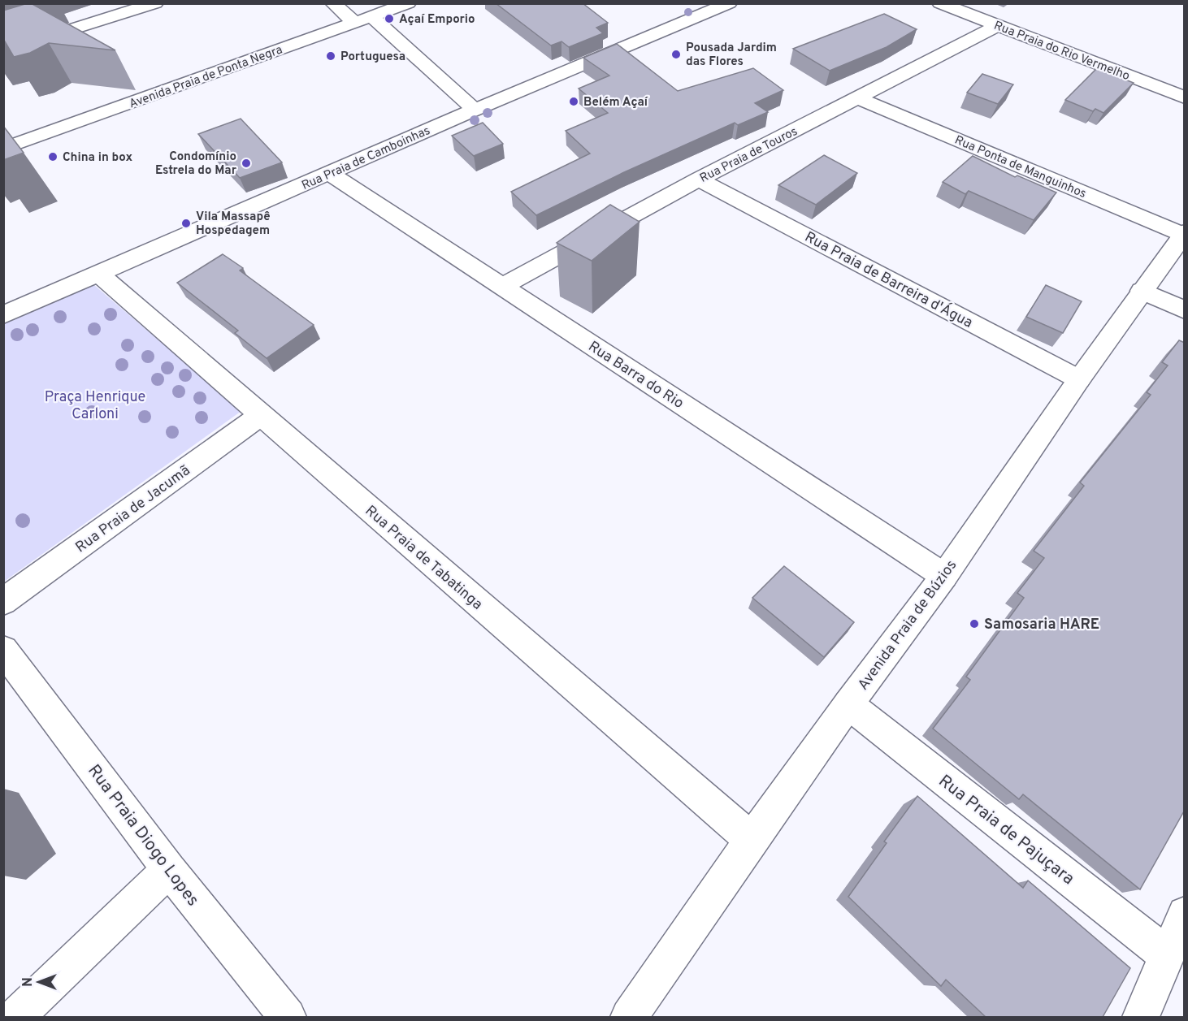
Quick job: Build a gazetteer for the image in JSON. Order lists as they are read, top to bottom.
{
  "streets": {
    "street": [
      "Rua Praia do Rio Vermelho",
      "Avenida Praia de Ponta Negra",
      "Rua Praia de Touros",
      "Rua Praia de Camboinhas",
      "Rua Ponta de Manguinhos",
      "Rua Praia de Barreira d'Água",
      "Rua Barra do Rio",
      "Rua Praia de Jacumã",
      "Rua Praia de Tabatinga",
      "Avenida Praia de Búzios",
      "Rua Praia de Pajuçara",
      "Rua Praia Diogo Lopes"
    ]
  },
  "crossings": [
    ["Rua Praia do Rio Vermelho", "Rua Praia de Touros"],
    ["Rua Praia de Touros", "Rua Ponta de Manguinhos"],
    ["Rua Praia de Touros", "Rua Praia de Barreira d'Água"],
    ["Rua Praia de Touros", "Rua Barra do Rio"],
    ["Rua Praia de Camboinhas", "Rua Barra do Rio"],
    ["Rua Praia de Camboinhas", "Rua Praia de Tabatinga"],
    ["Rua Ponta de Manguinhos", "Avenida Praia de Búzios"],
    ["Rua Praia de Barreira d'Água", "Avenida Praia de Búzios"],
    ["Rua Barra do Rio", "Avenida Praia de Búzios"],
    ["Rua Praia de Jacumã", "Rua Praia de Tabatinga"],
    ["Rua Praia de Tabatinga", "Avenida Praia de Búzios"],
    ["Avenida Praia de Búzios", "Rua Praia de Pajuçara"]
  ],
  "parks": ["Praça Henrique Carloni"],
  "places": [
    "Açaí Emporio",
    "Pousada Jardim das Flores",
    "Portuguesa",
    "Belém Açaí",
    "China in box",
    "Condomínio Estrela do Mar",
    "Vila Massapê Hospedagem",
    "Samosaria HARE"
  ],
  "north": "left"
}
